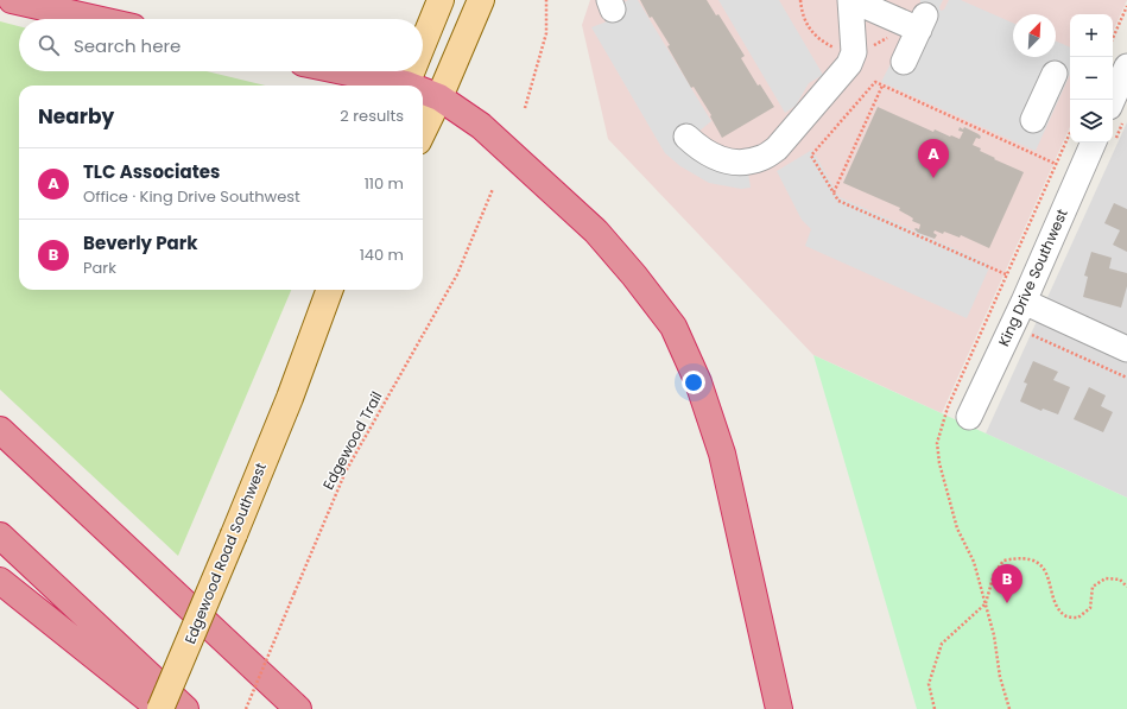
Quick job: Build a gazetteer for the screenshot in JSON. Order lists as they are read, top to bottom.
{
  "streets": {
    "main road": ["Edgewood Road Southwest"],
    "street": ["King Drive Southwest"],
    "path": ["Edgewood Trail"]
  },
  "north": "top right",
  "page": {
    "map_buttons": ["+", "−"],
    "search": "Search here",
    "heading": ["Nearby", "2 results"],
    "pins": ["A", "B"],
    "list": [
      {
        "mark": "A",
        "name": "TLC Associates",
        "note": "Office · King Drive Southwest",
        "value": "110 m"
      },
      {
        "mark": "B",
        "name": "Beverly Park",
        "note": "Park",
        "value": "140 m"
      }
    ]
  }
}
